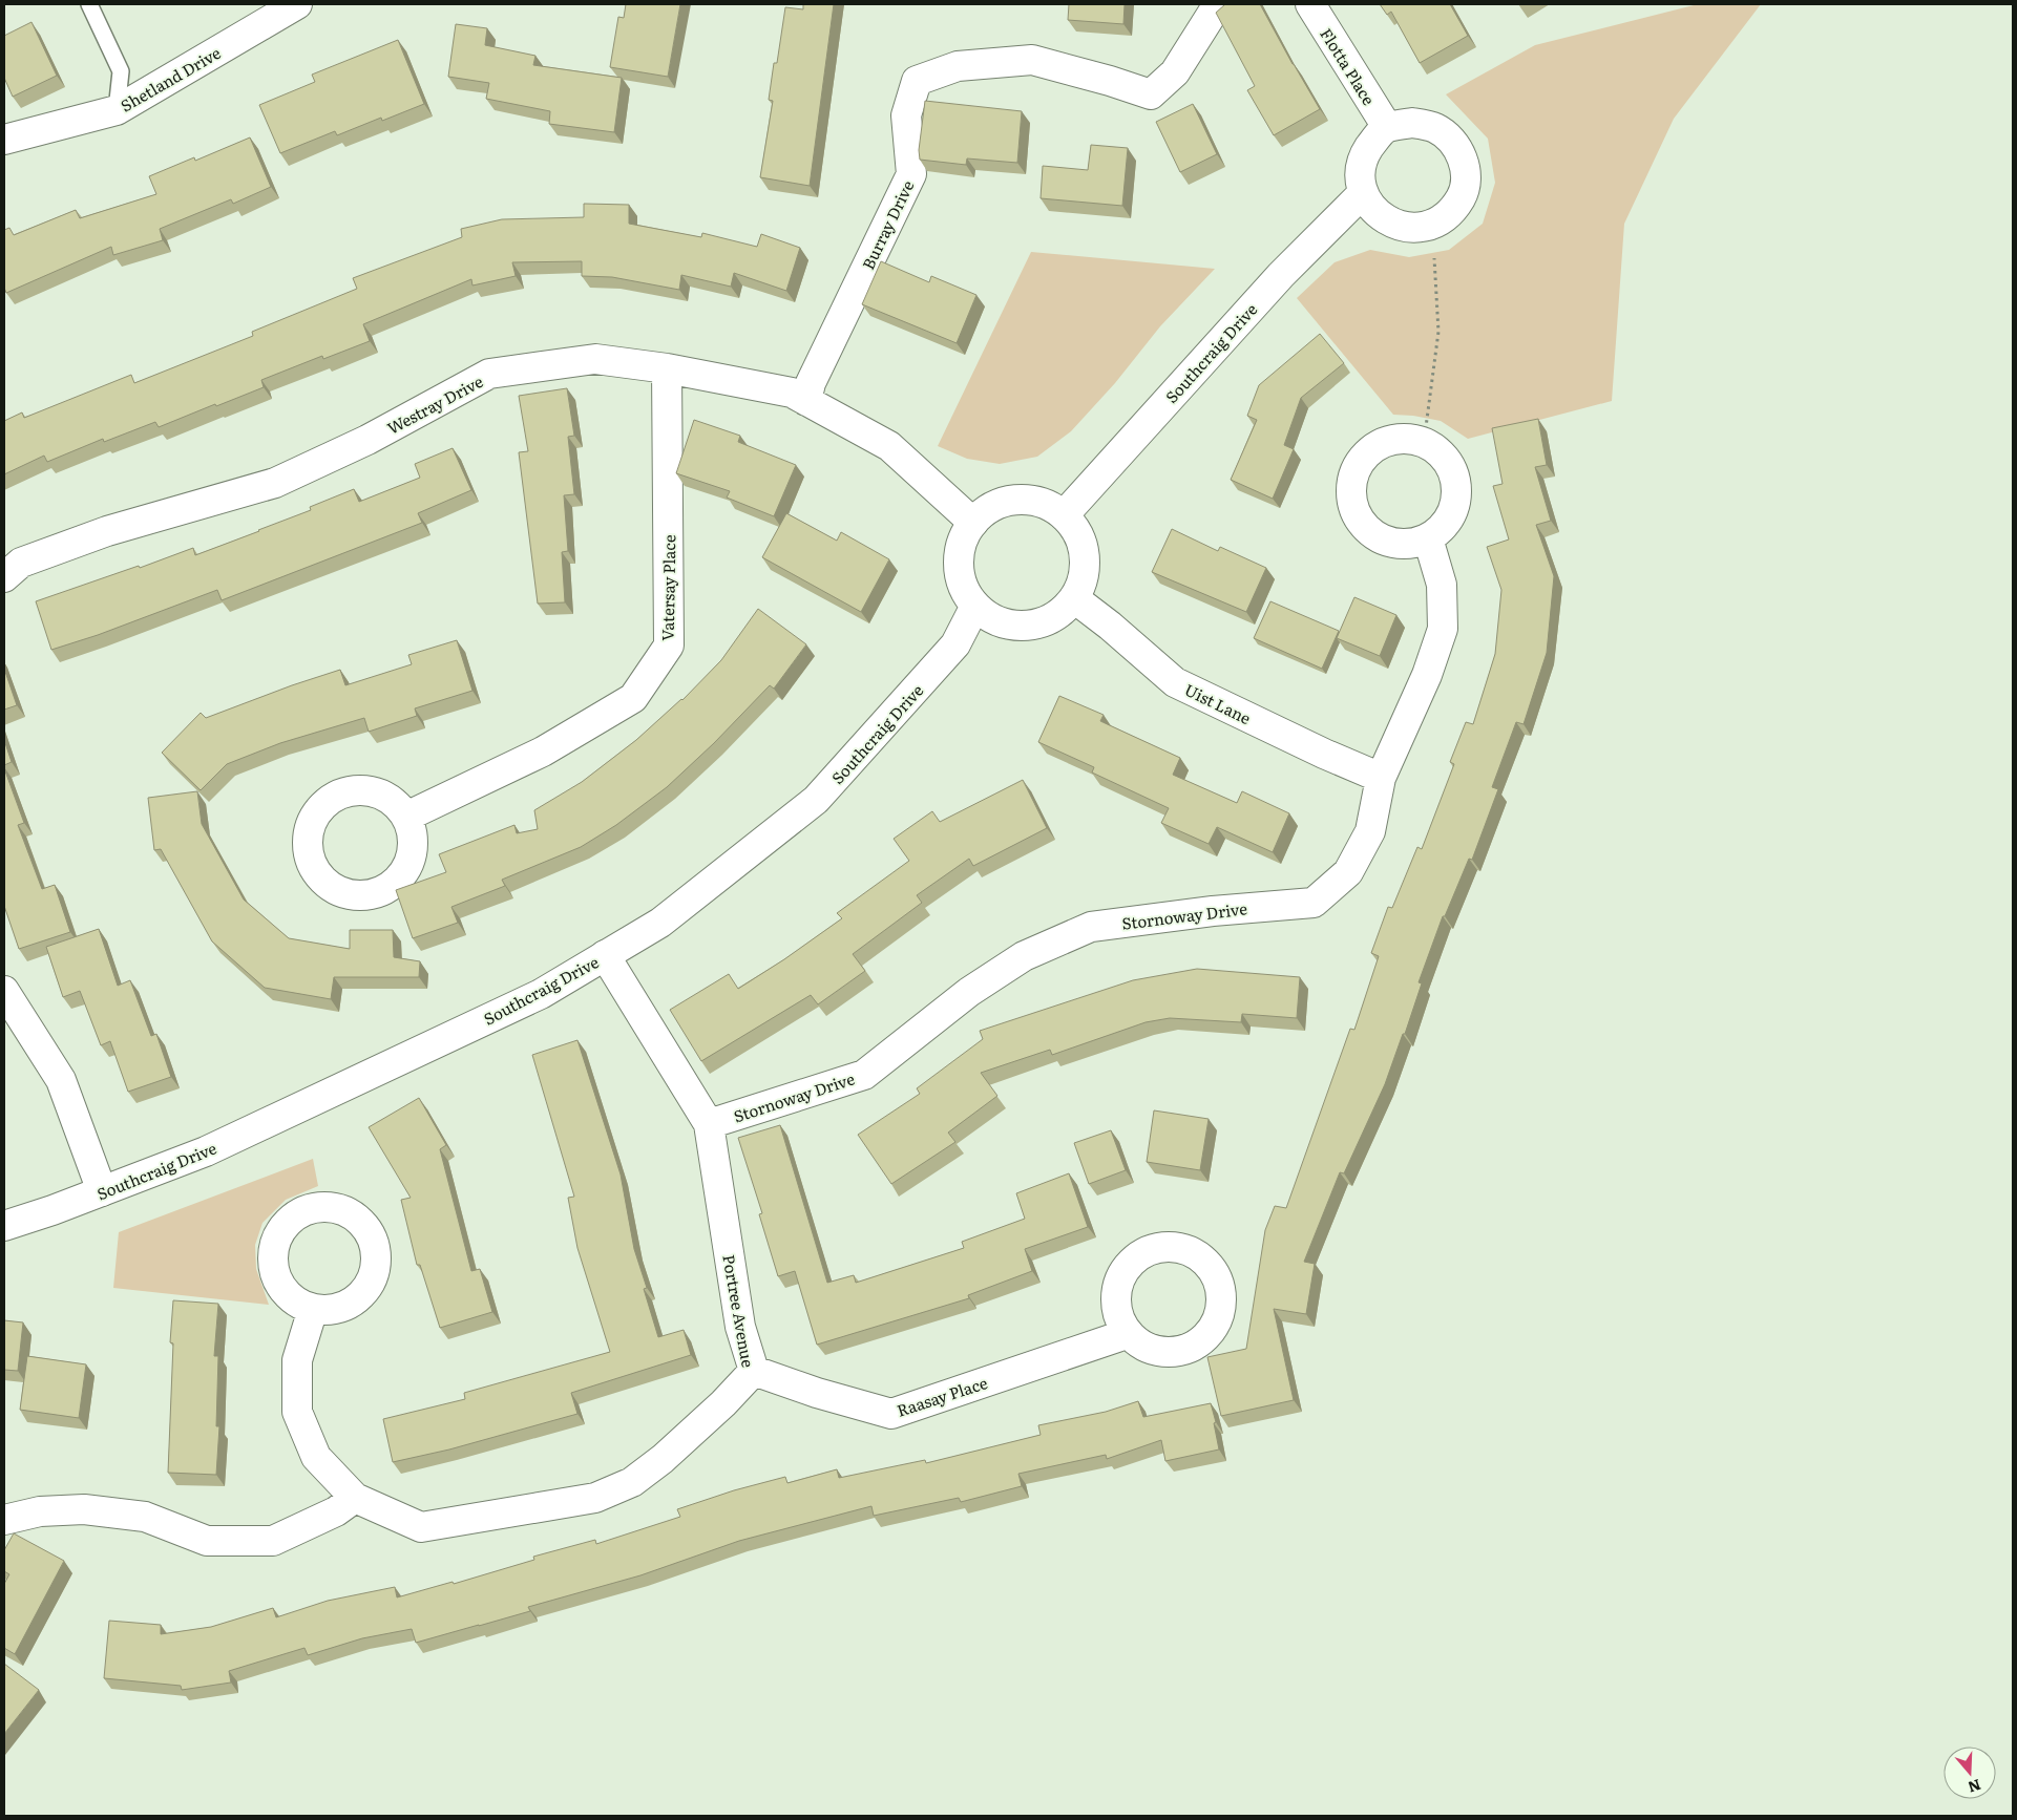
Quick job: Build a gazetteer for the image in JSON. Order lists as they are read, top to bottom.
{
  "streets": {
    "street": [
      "Flotta Place",
      "Shetland Drive",
      "Burray Drive",
      "Southcraig Drive",
      "Westray Drive",
      "Vatersay Place",
      "Uist Lane",
      "Stornoway Drive",
      "Portree Avenue",
      "Raasay Place"
    ]
  },
  "crossings": [
    ["Flotta Place", "Southcraig Drive"],
    ["Burray Drive", "Westray Drive"],
    ["Southcraig Drive", "Westray Drive"],
    ["Southcraig Drive", "Uist Lane"],
    ["Southcraig Drive", "Portree Avenue"],
    ["Westray Drive", "Vatersay Place"],
    ["Westray Drive", "Uist Lane"],
    ["Uist Lane", "Stornoway Drive"],
    ["Stornoway Drive", "Portree Avenue"],
    ["Portree Avenue", "Raasay Place"]
  ],
  "north": "bottom"
}
